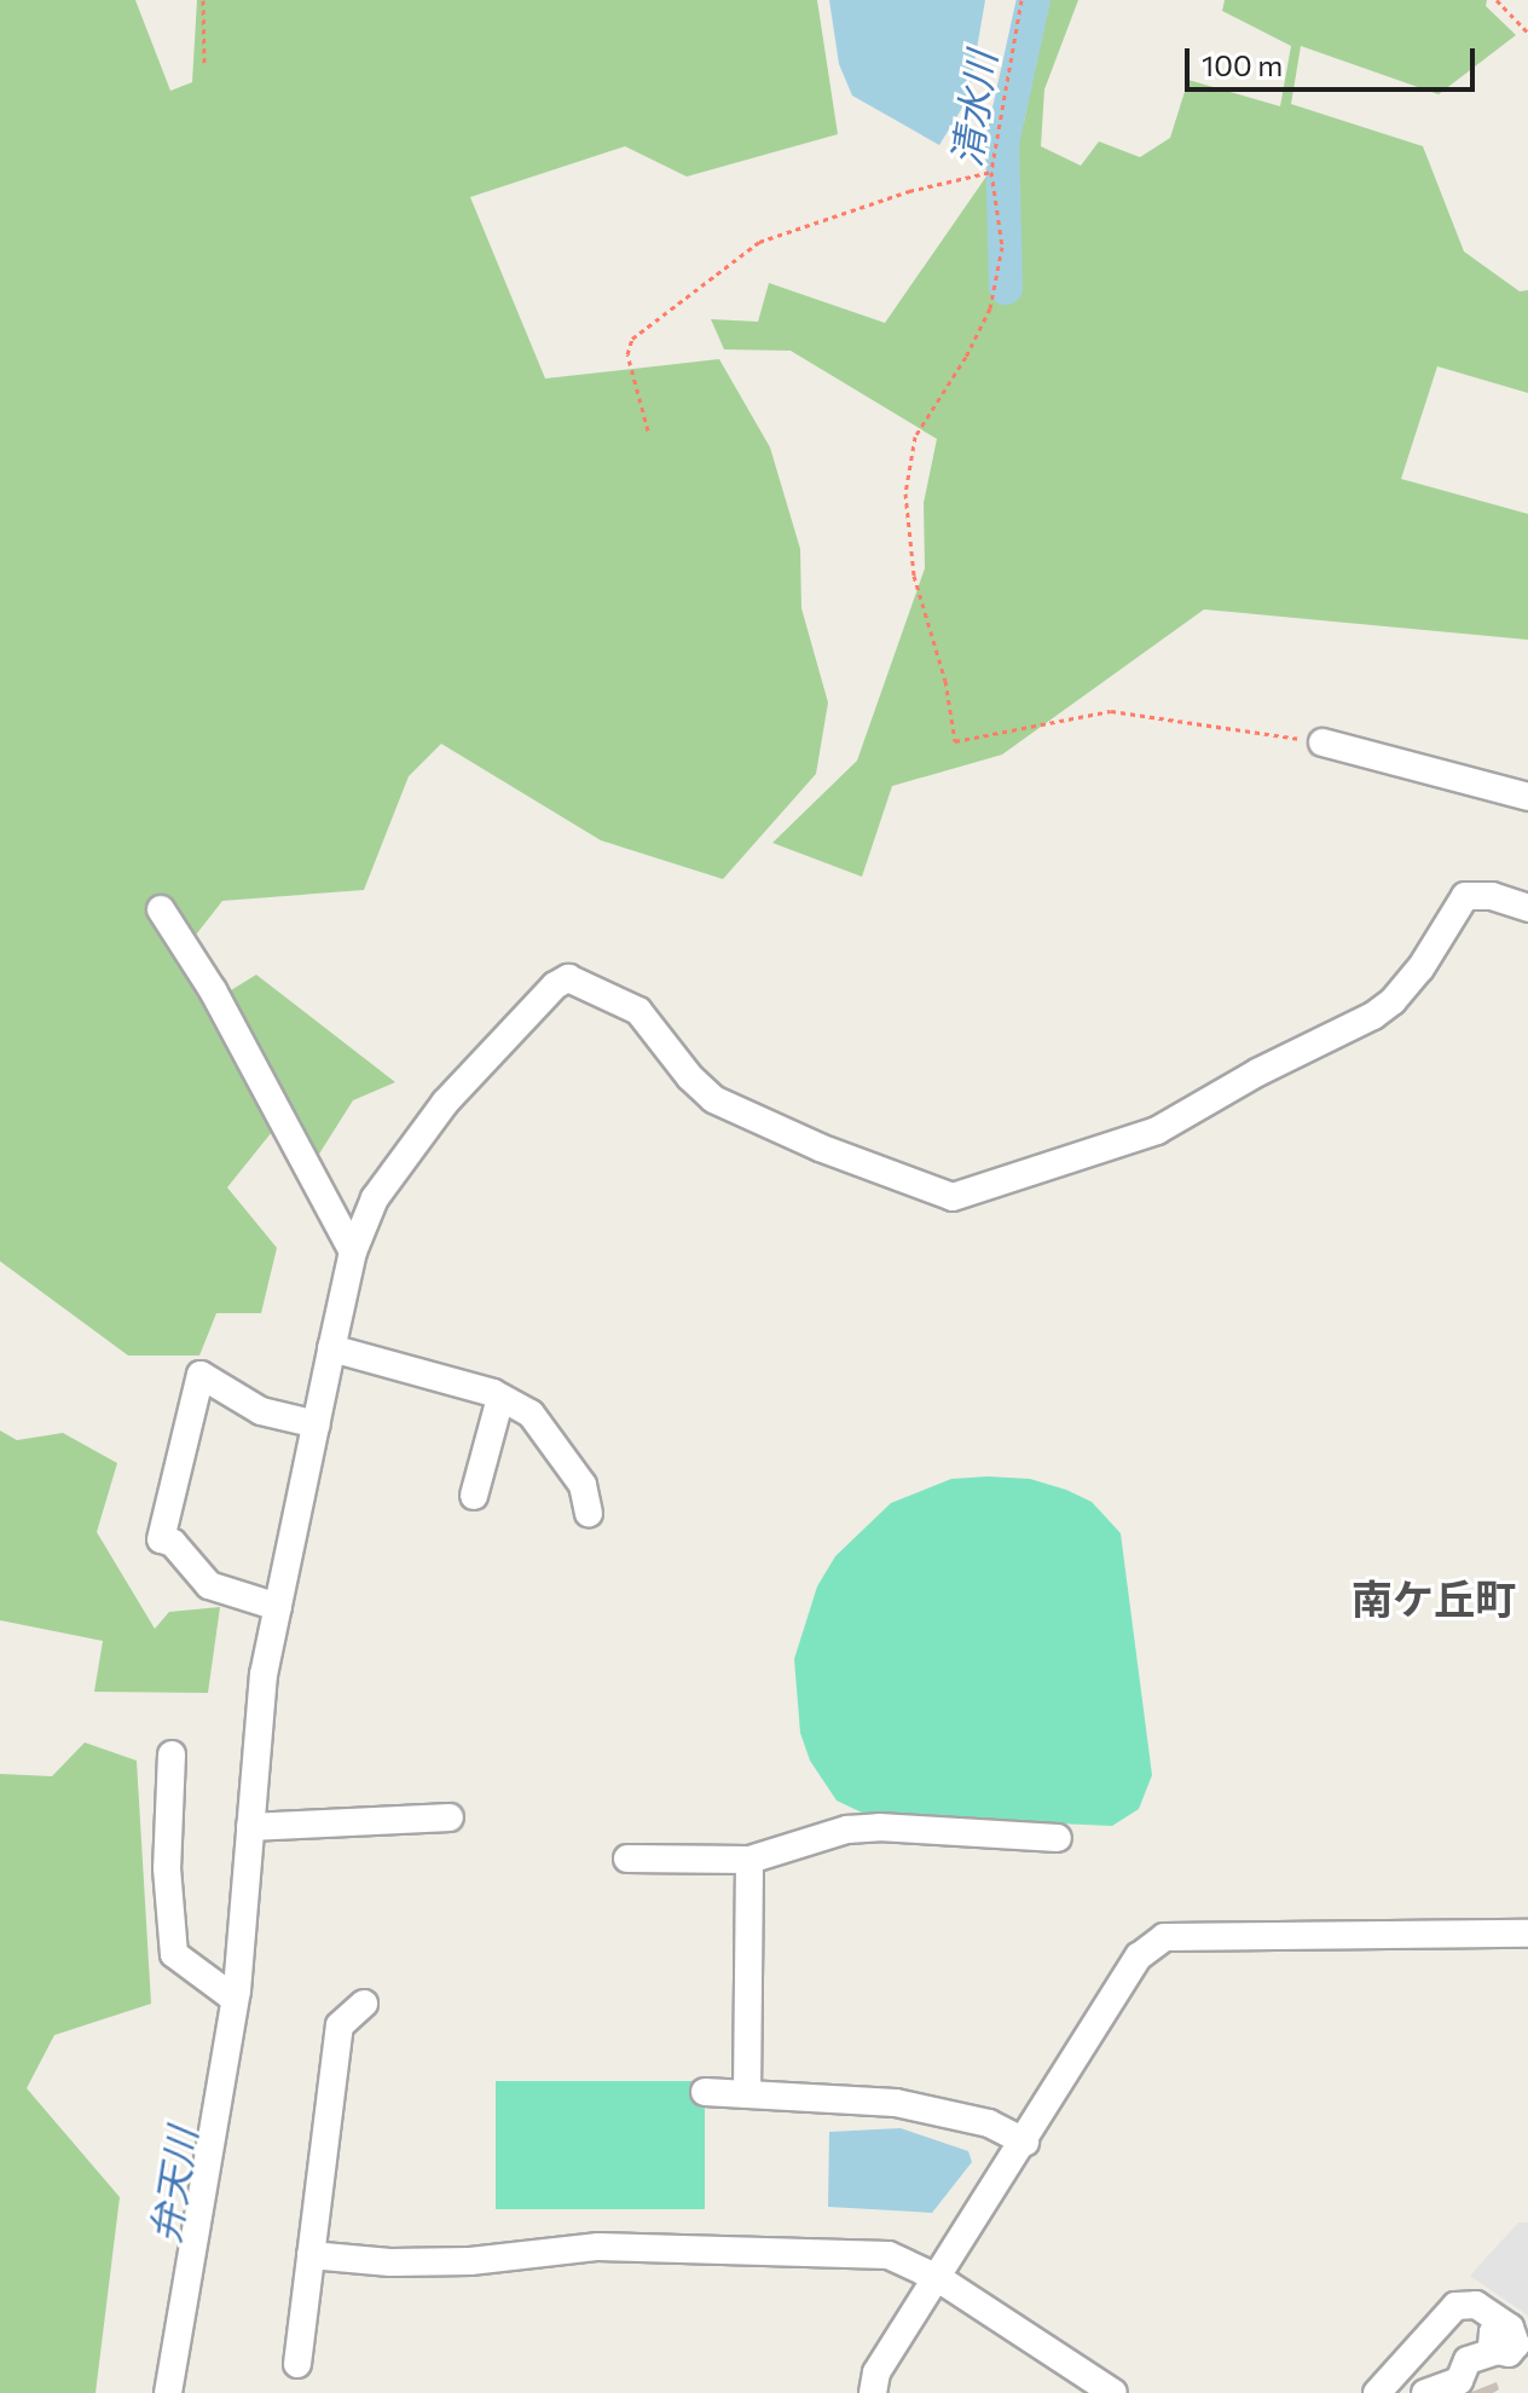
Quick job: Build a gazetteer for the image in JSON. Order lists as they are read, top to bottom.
{
  "districts": ["南ケ丘町"],
  "water": ["清水川", "弁天川"],
  "scale_bar": "100 m"
}
